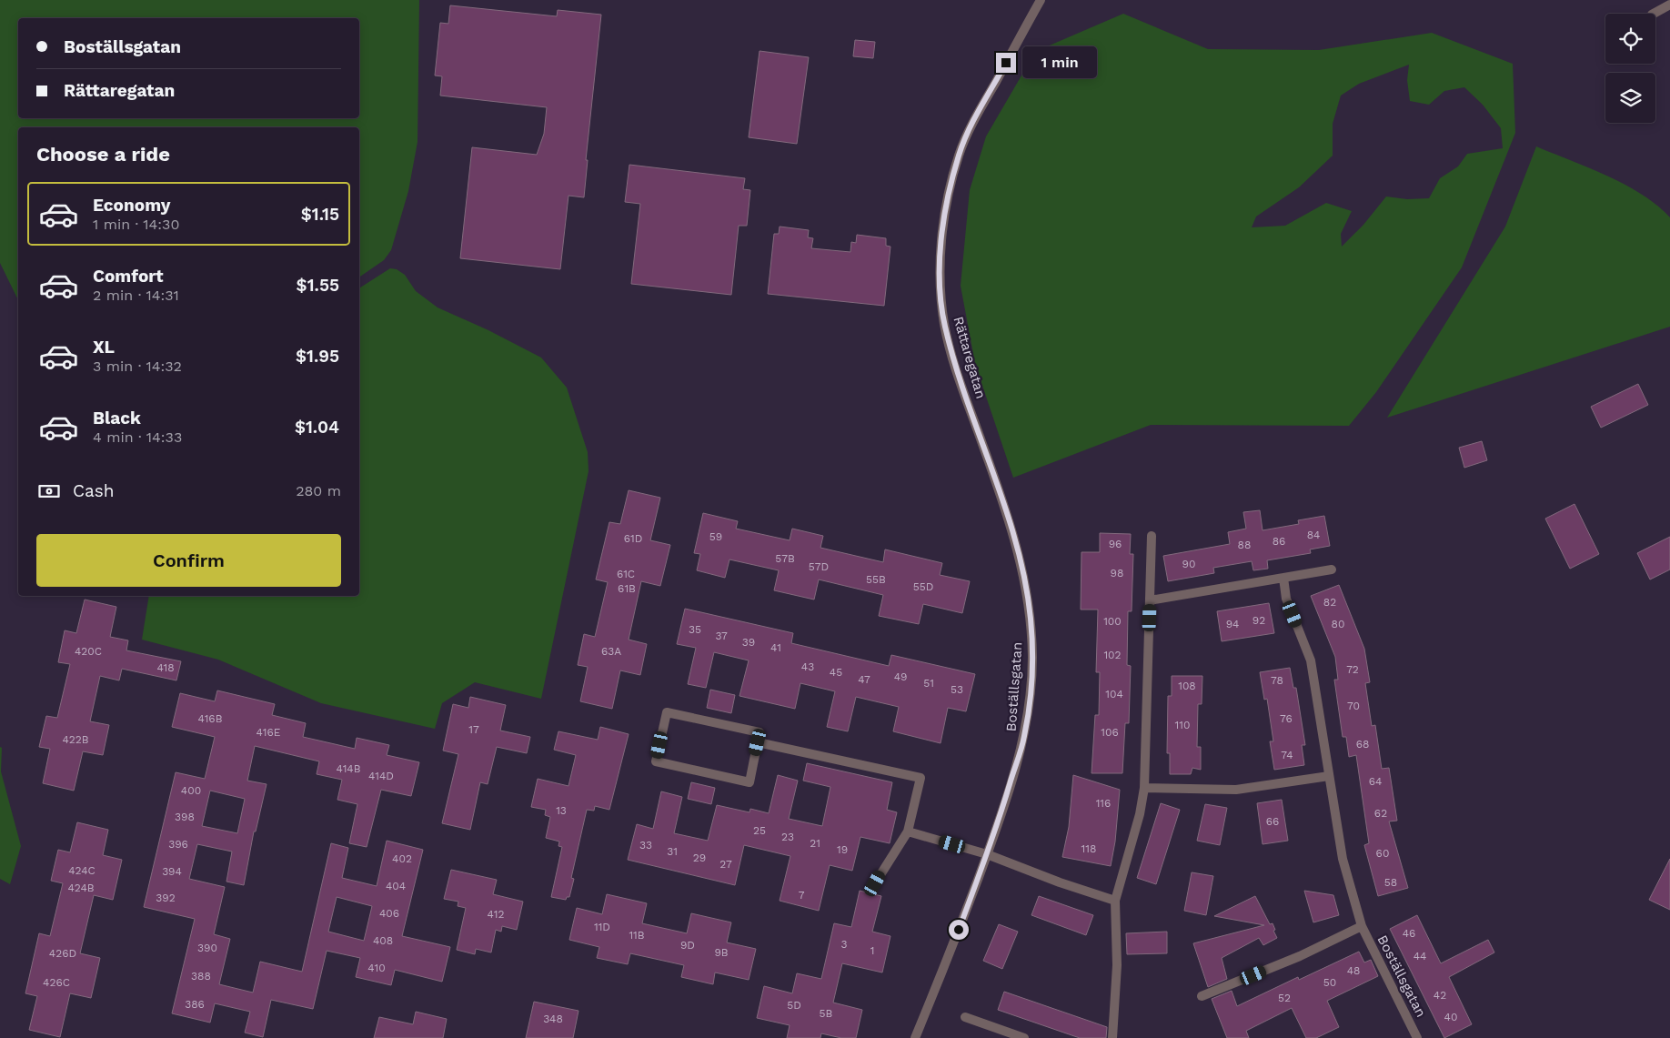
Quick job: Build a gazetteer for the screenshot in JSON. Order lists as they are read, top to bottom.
{
  "streets": {
    "street": ["Rättaregatan", "Boställsgatan"]
  },
  "crossings": [
    ["Rättaregatan", "Boställsgatan"]
  ],
  "house_numbers": [
    "84",
    "59",
    "61D",
    "86",
    "96",
    "88",
    "57B",
    "90",
    "57D",
    "98",
    "61C",
    "55B",
    "55D",
    "61B",
    "82",
    "92",
    "100",
    "94",
    "80",
    "35",
    "37",
    "39",
    "41",
    "420C",
    "63A",
    "102",
    "43",
    "418",
    "72",
    "45",
    "49",
    "47",
    "78",
    "51",
    "108",
    "53",
    "104",
    "70",
    "416B",
    "76",
    "110",
    "17",
    "416E",
    "106",
    "422B",
    "68",
    "74",
    "414B",
    "414D",
    "64",
    "400",
    "116",
    "13",
    "62",
    "398",
    "66",
    "25",
    "23",
    "21",
    "396",
    "33",
    "118",
    "19",
    "31",
    "60",
    "29",
    "402",
    "27",
    "424C",
    "394",
    "58",
    "404",
    "424B",
    "7",
    "392",
    "406",
    "412",
    "11D",
    "46",
    "11B",
    "408",
    "3",
    "9D",
    "390",
    "1",
    "9B",
    "426D",
    "44",
    "410",
    "48",
    "388",
    "426C",
    "50",
    "42",
    "52",
    "386",
    "5D",
    "5B",
    "40",
    "348"
  ],
  "page": {
    "banner": ["Boställsgatan", "Rättaregatan"],
    "bubble": "1 min",
    "heading": "Choose a ride",
    "list": [
      {
        "name": "Economy",
        "note": "1 min · 14:30",
        "value": "$1.15"
      },
      {
        "name": "Comfort",
        "note": "2 min · 14:31",
        "value": "$1.55"
      },
      {
        "name": "XL",
        "note": "3 min · 14:32",
        "value": "$1.95"
      },
      {
        "name": "Black",
        "note": "4 min · 14:33",
        "value": "$1.04"
      }
    ],
    "pay": ["Cash", "280 m"],
    "buttons": "Confirm"
  }
}
